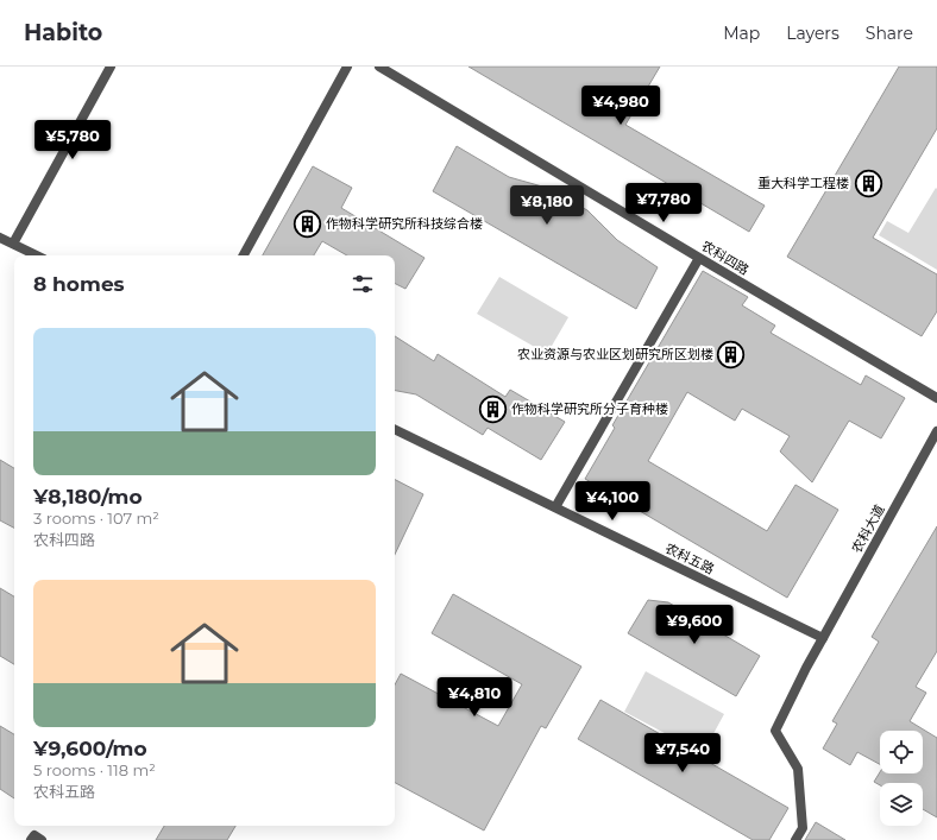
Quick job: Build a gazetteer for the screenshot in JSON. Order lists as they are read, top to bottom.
{
  "streets": {
    "street": ["农科四路", "农科大道", "农科五路"]
  },
  "crossings": [
    ["农科大道", "农科五路"]
  ],
  "places": {
    "building": [
      "重大科学工程楼",
      "作物科学研究所科技综合楼",
      "农业资源与农业区划研究所区划楼",
      "作物科学研究所分子育种楼"
    ]
  },
  "page": {
    "header": "Habito",
    "nav": ["Map", "Layers", "Share"],
    "price": [
      "¥4,980",
      "¥5,780",
      "¥7,780",
      "¥8,180",
      "¥4,100",
      "¥9,600",
      "¥4,810",
      "¥7,540"
    ],
    "heading": "8 homes",
    "list": [
      {
        "name": "¥8,180/mo",
        "note": "3 rooms · 107 m² · 农科四路"
      },
      {
        "name": "¥9,600/mo",
        "note": "5 rooms · 118 m² · 农科五路"
      }
    ]
  }
}
